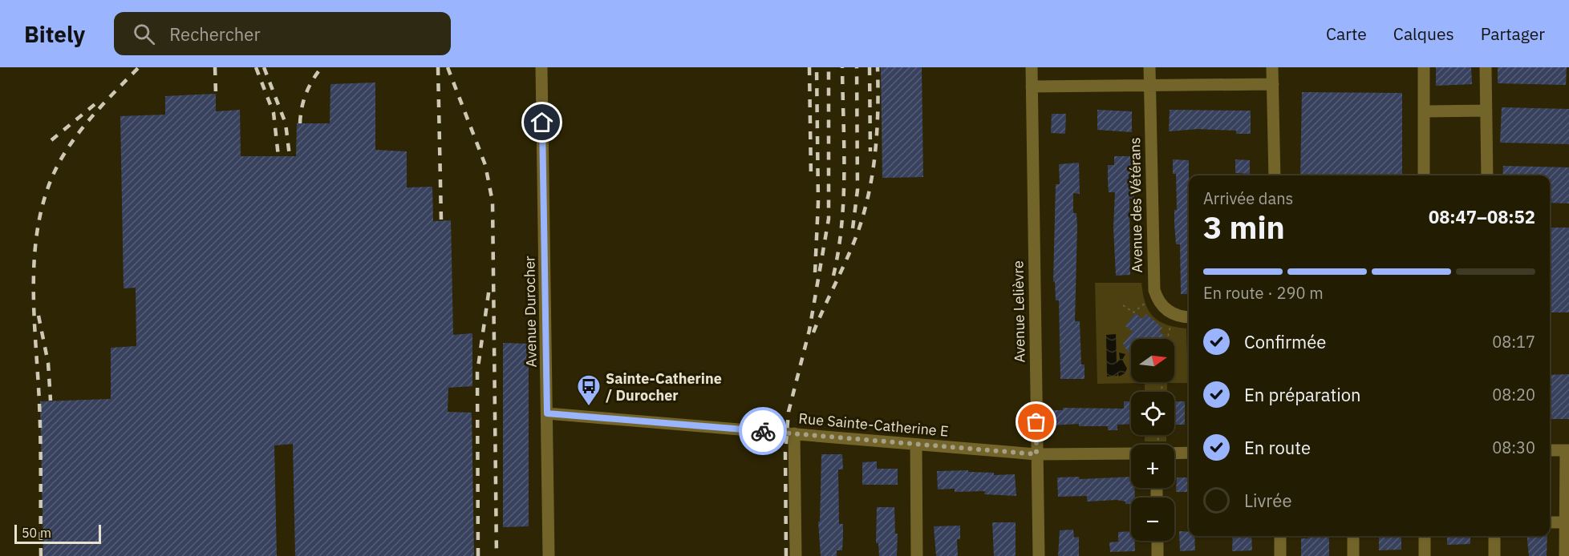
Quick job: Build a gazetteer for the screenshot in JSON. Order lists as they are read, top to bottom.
{
  "streets": {
    "street": [
      "Avenue des Vétérans",
      "Avenue Durocher",
      "Avenue Lelièvre",
      "Rue Sainte-Catherine E"
    ]
  },
  "crossings": [
    ["Avenue Durocher", "Rue Sainte-Catherine E"],
    ["Avenue Lelièvre", "Rue Sainte-Catherine E"]
  ],
  "places": {
    "bus stop": ["Sainte-Catherine / Durocher"]
  },
  "scale_bar": "50 m",
  "north": "right",
  "page": {
    "header": "Bitely",
    "search": "Rechercher",
    "nav": ["Carte", "Calques", "Partager"],
    "heading": ["3 min", "Arrivée dans", "08:47–08:52"],
    "bar": "En route · 290 m",
    "list": [
      ["Confirmée", "08:17"],
      ["En préparation", "08:20"],
      ["En route", "08:30"],
      "Livrée"
    ],
    "map_buttons": ["+", "−"],
    "scale": "50 m"
  }
}
